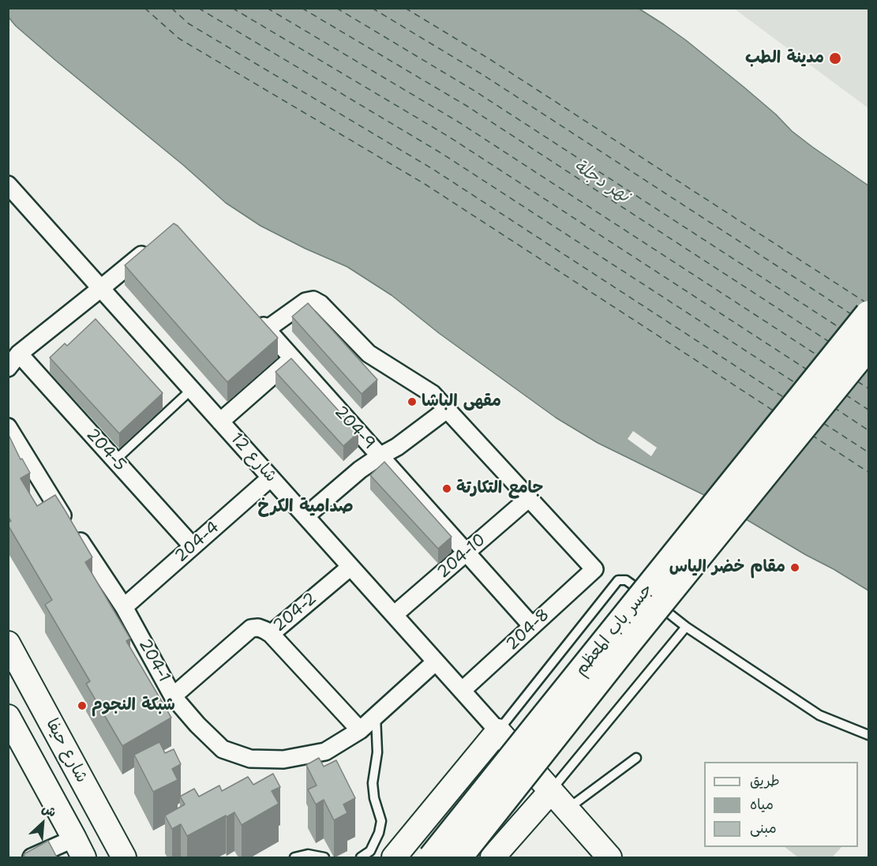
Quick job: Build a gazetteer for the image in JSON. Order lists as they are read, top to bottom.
{
  "streets": {
    "main road": ["جسر باب المعظم"],
    "street": [
      "204-9",
      "204-5",
      "شارع 12",
      "204-4",
      "204-10",
      "204-2",
      "204-8",
      "204-1",
      "شارع حيفا"
    ]
  },
  "crossings": [
    ["204-9", "204-10"],
    ["204-9", "204-8"],
    ["204-5", "204-4"],
    ["شارع 12", "204-4"],
    ["شارع 12", "204-10"],
    ["شارع 12", "204-2"],
    ["شارع 12", "204-8"],
    ["شارع 12", "204-1"],
    ["204-4", "204-1"],
    ["204-10", "204-8"],
    ["204-2", "204-1"]
  ],
  "districts": ["صدامية الكرخ"],
  "water": ["نهر دجلة"],
  "places": [
    "مدينة الطب",
    "مقهى الباشا",
    "جامع التكارتة",
    "مقام خضر الياس",
    "شبكة النجوم"
  ],
  "legend": ["طريق", "مياه", "مبنى"],
  "north": "top right"
}
